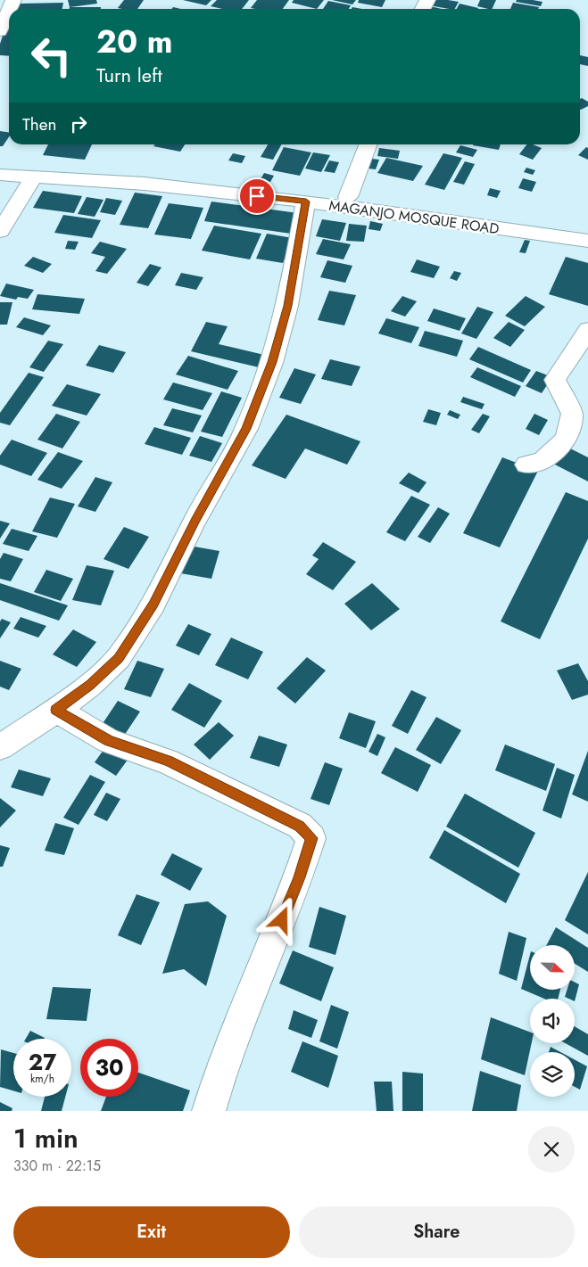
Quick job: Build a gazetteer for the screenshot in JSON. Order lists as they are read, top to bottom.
{
  "streets": {
    "street": ["MAGANJO MOSQUE ROAD"]
  },
  "north": "right",
  "page": {
    "turn": ["20 m", "Turn left"],
    "then": "Then",
    "speed": "27 km/h",
    "limit": "30",
    "heading": ["1 min", "330 m · 22:15"],
    "buttons": ["Exit", "Share"]
  }
}
